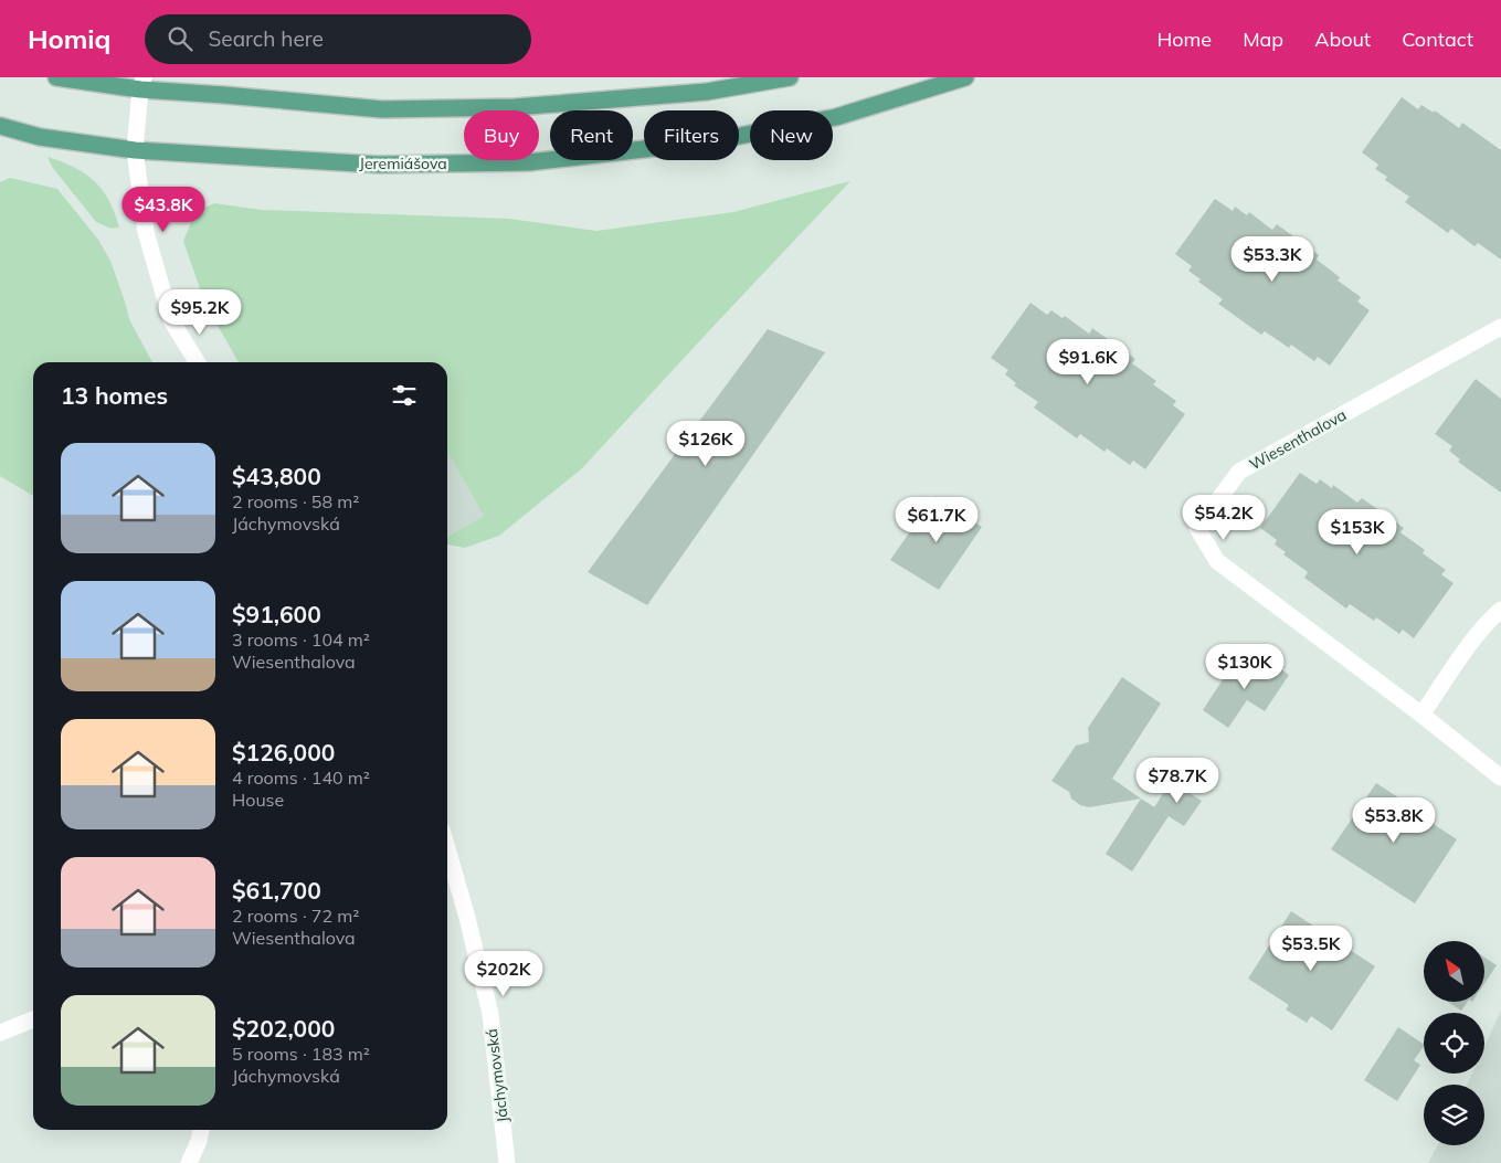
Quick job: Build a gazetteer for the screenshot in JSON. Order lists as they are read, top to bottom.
{
  "streets": {
    "main road": ["Jeremiášova"],
    "street": ["Wiesenthalova", "Jáchymovská"]
  },
  "north": "top left",
  "page": {
    "header": "Homiq",
    "search": "Search here",
    "nav": [
      "Home",
      "Map",
      "About",
      "Contact"
    ],
    "chip": [
      "Buy",
      "Rent",
      "Filters",
      "New"
    ],
    "price": [
      "$43.8K",
      "$53.3K",
      "$95.2K",
      "$91.6K",
      "$126K",
      "$54.2K",
      "$61.7K",
      "$153K",
      "$130K",
      "$78.7K",
      "$53.8K",
      "$53.5K",
      "$202K"
    ],
    "heading": "13 homes",
    "list": [
      {
        "name": "$43,800",
        "note": "2 rooms · 58 m² · Jáchymovská"
      },
      {
        "name": "$91,600",
        "note": "3 rooms · 104 m² · Wiesenthalova"
      },
      {
        "name": "$126,000",
        "note": "4 rooms · 140 m² · House"
      },
      {
        "name": "$61,700",
        "note": "2 rooms · 72 m² · Wiesenthalova"
      },
      {
        "name": "$202,000",
        "note": "5 rooms · 183 m² · Jáchymovská"
      }
    ]
  }
}
